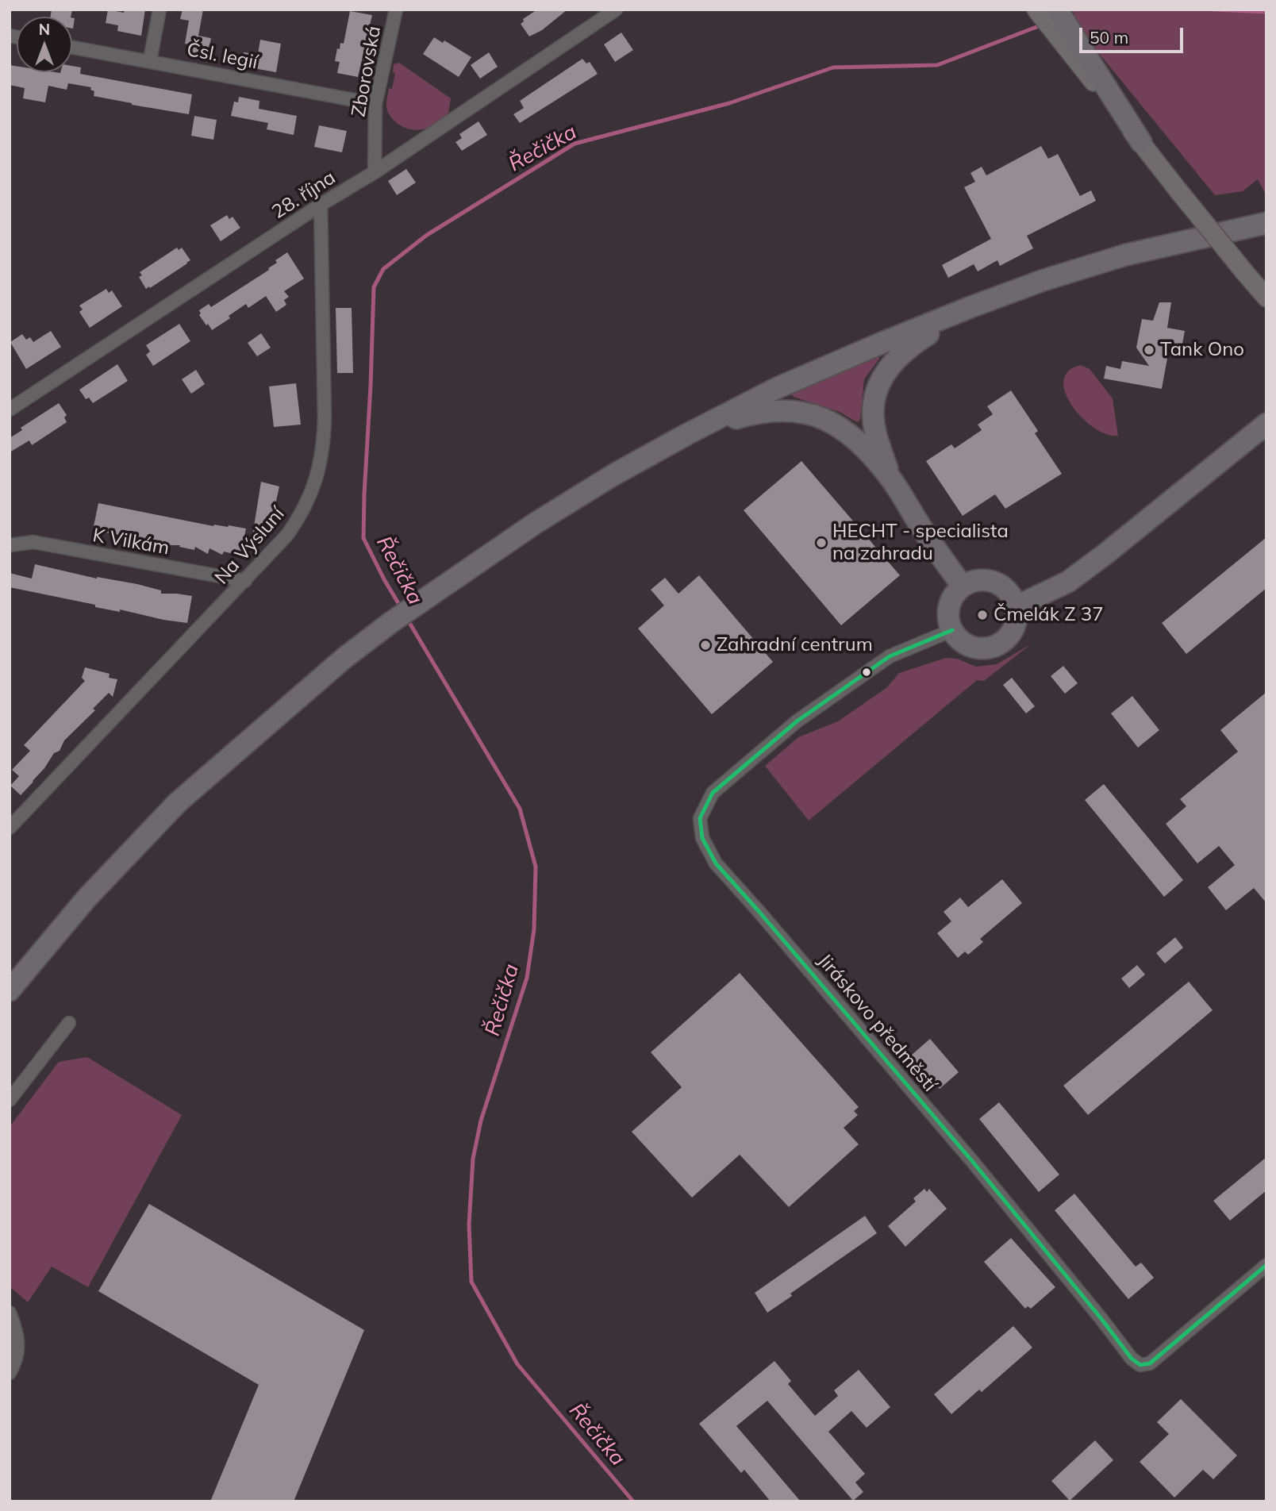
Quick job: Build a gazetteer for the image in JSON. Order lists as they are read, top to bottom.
{
  "streets": {
    "street": [
      "Čsl. legií",
      "Zborovská",
      "28. října",
      "K Vilkám",
      "Na Výsluní",
      "Jiráskovo předměstí"
    ]
  },
  "crossings": [
    ["Čsl. legií", "Zborovská"],
    ["Zborovská", "28. října"],
    ["28. října", "Na Výsluní"],
    ["K Vilkám", "Na Výsluní"]
  ],
  "water": ["Řečička"],
  "places": [
    "Tank Ono",
    "HECHT - specialista na zahradu",
    "Čmelák Z 37",
    "Zahradní centrum"
  ],
  "scale_bar": "50 m",
  "north": "top"
}
